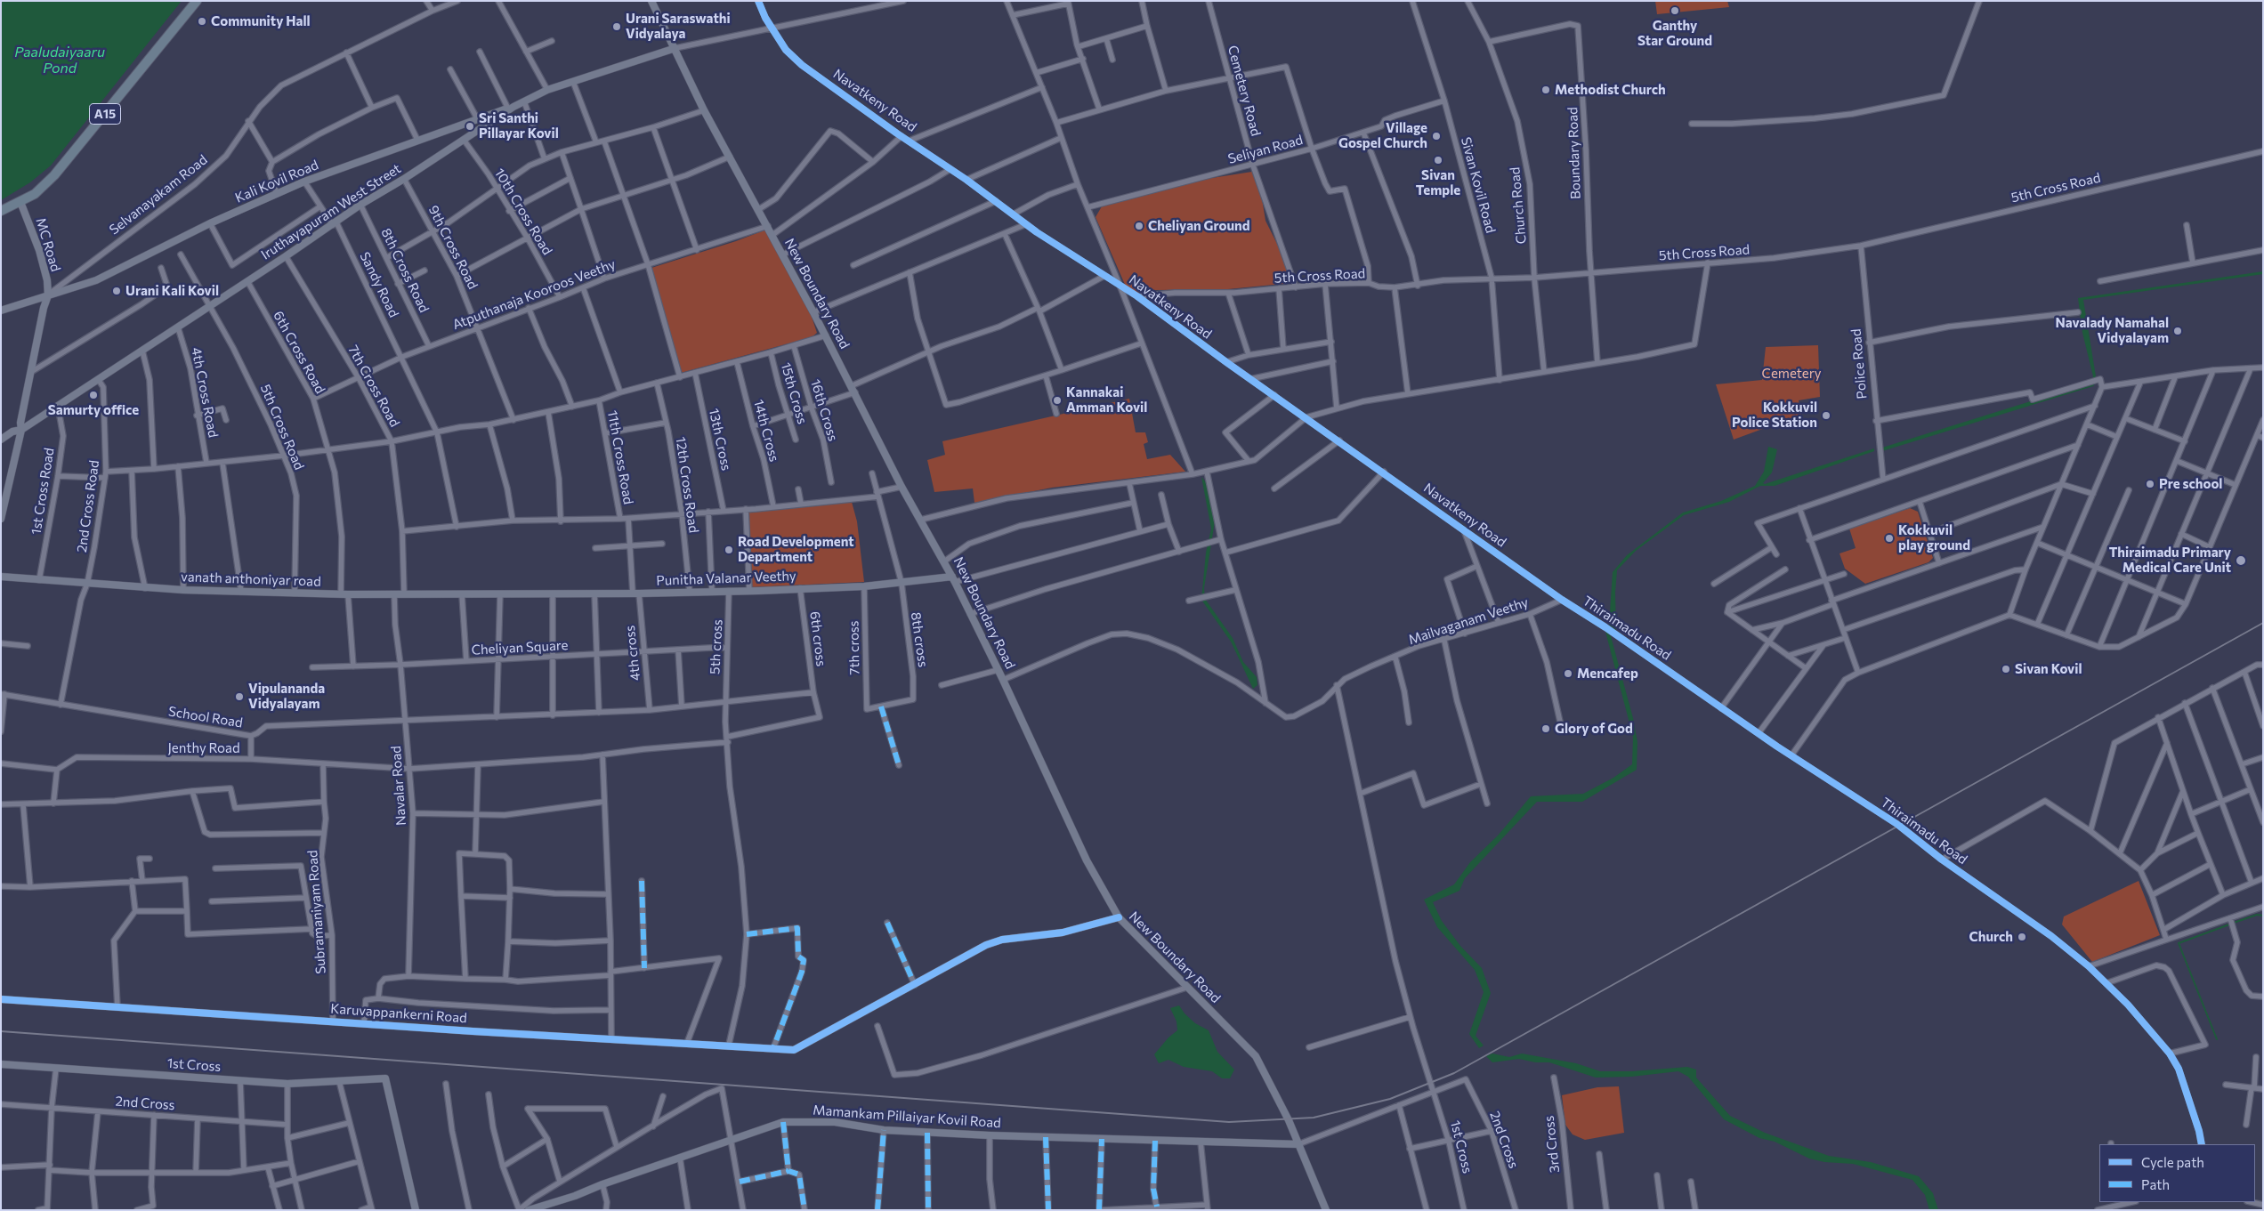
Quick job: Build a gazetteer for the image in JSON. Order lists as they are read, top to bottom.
{
  "streets": {
    "highway": ["A15"],
    "street": [
      "Cemetery Road",
      "Navatkeny Road",
      "Seliyan Road",
      "Boundary Road",
      "Kali Kovil Road",
      "Sivan Kovil Road",
      "5th Cross Road",
      "Selvanayakam Road",
      "Church Road",
      "Iruthayapuram West Street",
      "10th Cross Road",
      "MC Road",
      "9th Cross Road",
      "8th Cross Road",
      "Sandy Road",
      "New Boundary Road",
      "Atputhanaja Kooroos Veethy",
      "6th Cross Road",
      "Police Road",
      "7th Cross Road",
      "4th Cross Road",
      "15th Cross",
      "16th Cross",
      "14th Cross",
      "13th Cross",
      "11th Cross Road",
      "12th Cross Road",
      "1st Cross Road",
      "2nd Cross Road",
      "Punitha Valanar Veethy",
      "vanath anthoniyar road",
      "Mailvaganam Veethy",
      "Thiraimadu Road",
      "6th cross",
      "8th cross",
      "5th cross",
      "Cheliyan Square",
      "7th cross",
      "4th cross",
      "School Road",
      "Jenthy Road",
      "Navalar Road",
      "Subramaniyam Road",
      "Karuvappankerni Road",
      "1st Cross",
      "2nd Cross",
      "Mamankam Pillaiyar Kovil Road",
      "3rd Cross"
    ]
  },
  "crossings": [
    ["Cemetery Road", "Seliyan Road"],
    ["Cemetery Road", "5th Cross Road"],
    ["Navatkeny Road", "5th Cross Road"],
    ["Navatkeny Road", "Mailvaganam Veethy"],
    ["Navatkeny Road", "Thiraimadu Road"],
    ["A15", "MC Road"],
    ["Seliyan Road", "Sivan Kovil Road"],
    ["Boundary Road", "5th Cross Road"],
    ["Boundary Road", "Church Road"],
    ["Kali Kovil Road", "Selvanayakam Road"],
    ["Kali Kovil Road", "Iruthayapuram West Street"],
    ["Sivan Kovil Road", "5th Cross Road"],
    ["5th Cross Road", "Church Road"],
    ["5th Cross Road", "Iruthayapuram West Street"],
    ["5th Cross Road", "Police Road"],
    ["5th Cross Road", "vanath anthoniyar road"],
    ["Selvanayakam Road", "MC Road"],
    ["Iruthayapuram West Street", "10th Cross Road"],
    ["Iruthayapuram West Street", "9th Cross Road"],
    ["Iruthayapuram West Street", "8th Cross Road"],
    ["Iruthayapuram West Street", "Sandy Road"],
    ["Iruthayapuram West Street", "New Boundary Road"],
    ["Iruthayapuram West Street", "6th Cross Road"],
    ["Iruthayapuram West Street", "7th Cross Road"],
    ["Iruthayapuram West Street", "4th Cross Road"],
    ["Iruthayapuram West Street", "1st Cross Road"],
    ["Iruthayapuram West Street", "2nd Cross Road"],
    ["10th Cross Road", "Atputhanaja Kooroos Veethy"],
    ["9th Cross Road", "Atputhanaja Kooroos Veethy"],
    ["8th Cross Road", "Atputhanaja Kooroos Veethy"],
    ["Sandy Road", "Atputhanaja Kooroos Veethy"],
    ["New Boundary Road", "Atputhanaja Kooroos Veethy"],
    ["New Boundary Road", "Punitha Valanar Veethy"],
    ["New Boundary Road", "Mailvaganam Veethy"],
    ["New Boundary Road", "Mamankam Pillaiyar Kovil Road"],
    ["Atputhanaja Kooroos Veethy", "6th Cross Road"],
    ["Atputhanaja Kooroos Veethy", "7th Cross Road"],
    ["6th Cross Road", "vanath anthoniyar road"],
    ["6th Cross Road", "Cheliyan Square"],
    ["7th Cross Road", "vanath anthoniyar road"],
    ["12th Cross Road", "Punitha Valanar Veethy"],
    ["1st Cross Road", "vanath anthoniyar road"],
    ["2nd Cross Road", "vanath anthoniyar road"],
    ["2nd Cross Road", "School Road"],
    ["Punitha Valanar Veethy", "vanath anthoniyar road"],
    ["Punitha Valanar Veethy", "6th cross"],
    ["Punitha Valanar Veethy", "8th cross"],
    ["Punitha Valanar Veethy", "5th cross"],
    ["Punitha Valanar Veethy", "7th cross"],
    ["Punitha Valanar Veethy", "4th cross"],
    ["vanath anthoniyar road", "Navalar Road"],
    ["Mailvaganam Veethy", "Thiraimadu Road"],
    ["Mailvaganam Veethy", "1st Cross"],
    ["6th cross", "5th cross"],
    ["6th cross", "School Road"],
    ["6th cross", "Jenthy Road"],
    ["8th cross", "7th cross"],
    ["5th cross", "Cheliyan Square"],
    ["5th cross", "School Road"],
    ["5th cross", "Jenthy Road"],
    ["5th cross", "Karuvappankerni Road"],
    ["Cheliyan Square", "4th cross"],
    ["Cheliyan Square", "Navalar Road"],
    ["4th cross", "School Road"],
    ["School Road", "Navalar Road"],
    ["Jenthy Road", "Navalar Road"],
    ["Jenthy Road", "Subramaniyam Road"],
    ["Subramaniyam Road", "Karuvappankerni Road"],
    ["1st Cross", "2nd Cross"]
  ],
  "water": ["Paaludaiyaaru Pond"],
  "parks": ["Cemetery"],
  "places": [
    "Ganthy Star Ground",
    "Community Hall",
    "Urani Saraswathi Vidyalaya",
    "Methodist Church",
    "Sri Santhi Pillayar Kovil",
    "Village Gospel Church",
    "Sivan Temple",
    "Cheliyan Ground",
    "Urani Kali Kovil",
    "Navalady Namahal Vidyalayam",
    "Samurty office",
    "Kannakai Amman Kovil",
    "Kokkuvil Police Station",
    "Pre school",
    "Kokkuvil play ground",
    "Road Development Department",
    "Thiraimadu Primary Medical Care Unit",
    "Sivan Kovil",
    "Mencafep",
    "Vipulananda Vidyalayam",
    "Glory of God",
    "Church"
  ],
  "legend": ["Cycle path", "Path"]
}
